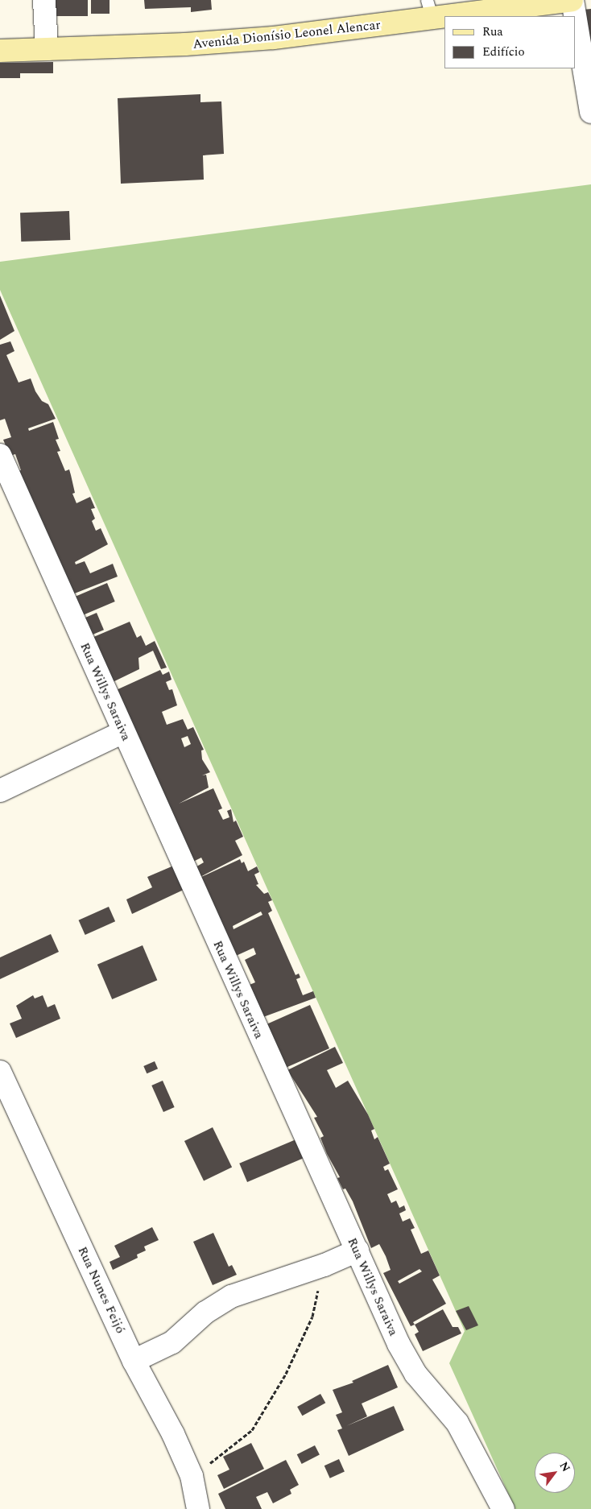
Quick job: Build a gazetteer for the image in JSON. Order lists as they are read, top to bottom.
{
  "streets": {
    "main road": ["Avenida Dionísio Leonel Alencar"],
    "street": ["Rua Willys Saraiva", "Rua Nunes Feijó"]
  },
  "legend": ["Rua", "Edifício"],
  "north": "top right"
}
